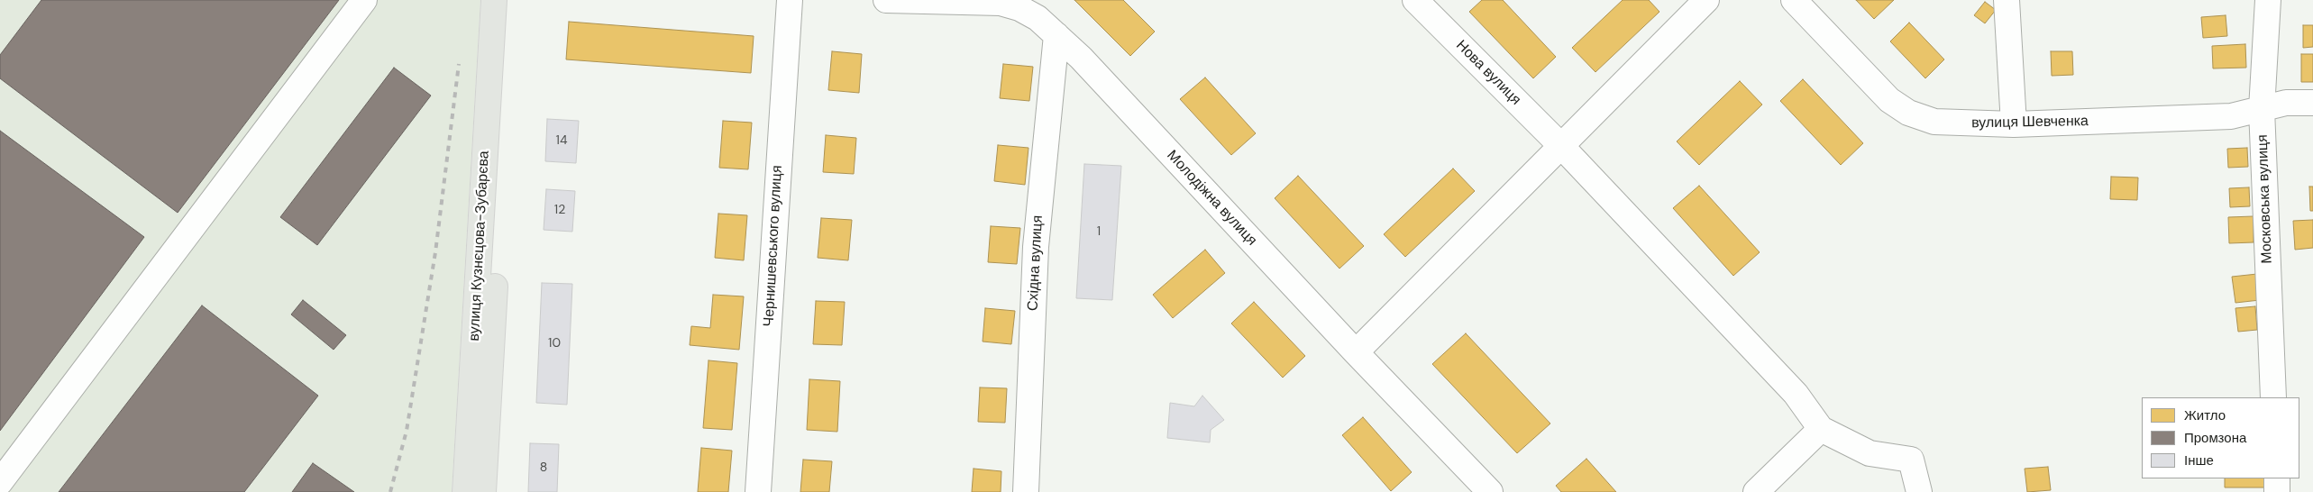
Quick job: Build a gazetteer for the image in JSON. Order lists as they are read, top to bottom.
{
  "streets": {
    "main road": ["вулиця Кузнєцова-Зубарєва"],
    "street": [
      "Нова вулиця",
      "вулиця Шевченка",
      "Молодіжна вулиця",
      "Московська вулиця",
      "Чернишевського вулиця",
      "Східна вулиця"
    ]
  },
  "crossings": [
    ["вулиця Шевченка", "Московська вулиця"],
    ["Молодіжна вулиця", "Східна вулиця"]
  ],
  "house_numbers": [
    "14",
    "12",
    "1",
    "10",
    "8"
  ],
  "legend": ["Житло", "Промзона", "Інше"]
}
